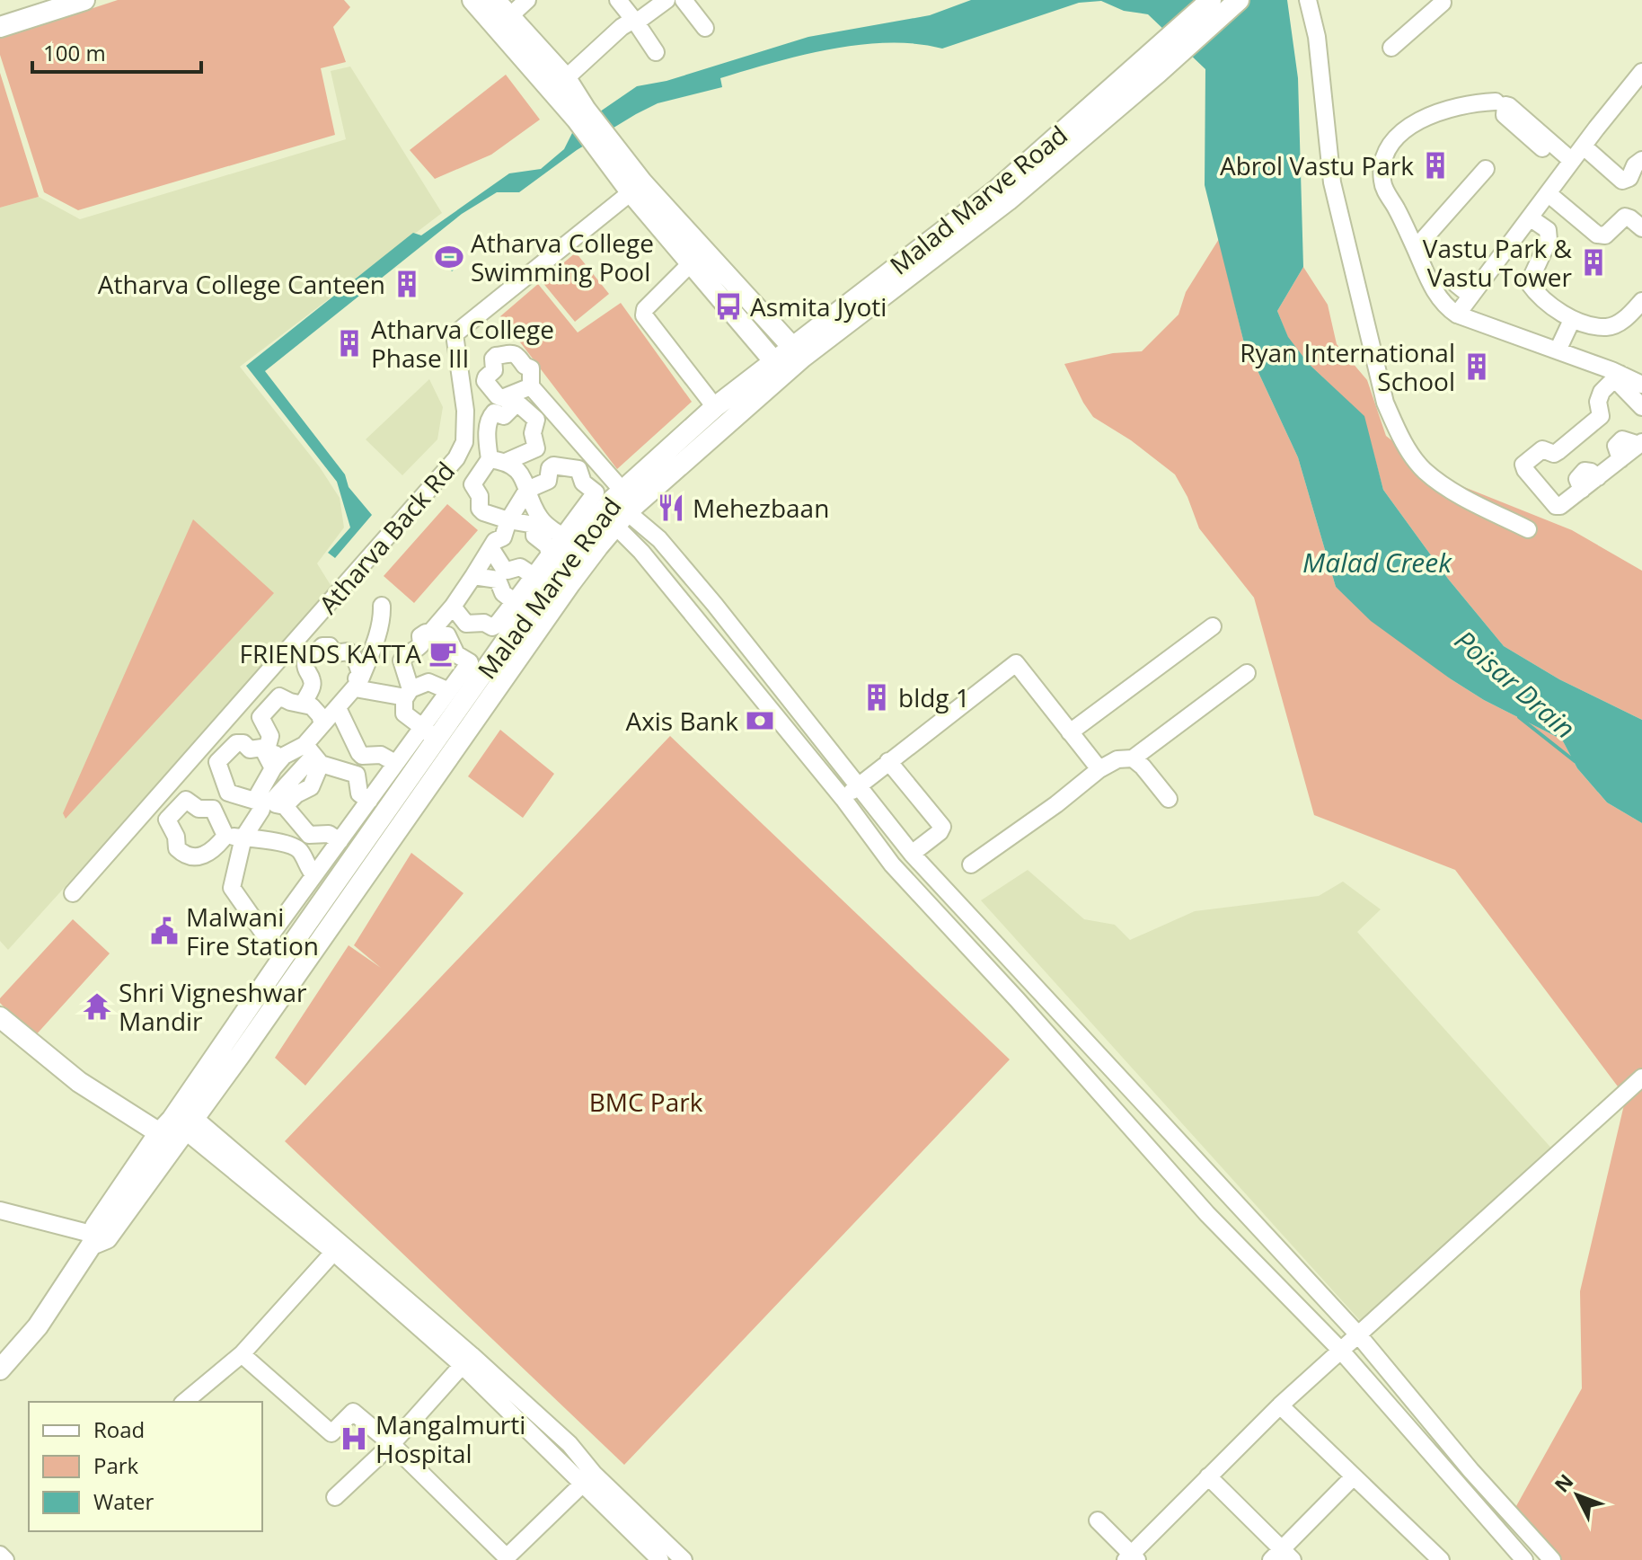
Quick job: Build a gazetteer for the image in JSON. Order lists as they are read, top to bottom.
{
  "streets": {
    "main road": ["Malad Marve Road"],
    "street": ["Atharva Back Rd"]
  },
  "water": ["Malad Creek", "Poisar Drain"],
  "parks": ["BMC Park"],
  "places": {
    "building": [
      "Abrol Vastu Park",
      "Vastu Park & Vastu Tower",
      "Atharva College Canteen",
      "Atharva College Phase III",
      "Ryan International School",
      "bldg 1"
    ],
    "sports": ["Atharva College Swimming Pool"],
    "bus stop": ["Asmita Jyoti"],
    "restaurant": ["Mehezbaan"],
    "cafe": ["FRIENDS KATTA"],
    "bank": ["Axis Bank"],
    "public building": ["Malwani Fire Station"],
    "temple": ["Shri Vigneshwar Mandir"],
    "hospital": ["Mangalmurti Hospital"]
  },
  "legend": ["Road", "Park", "Water"],
  "scale_bar": "100 m",
  "north": "top left"
}
